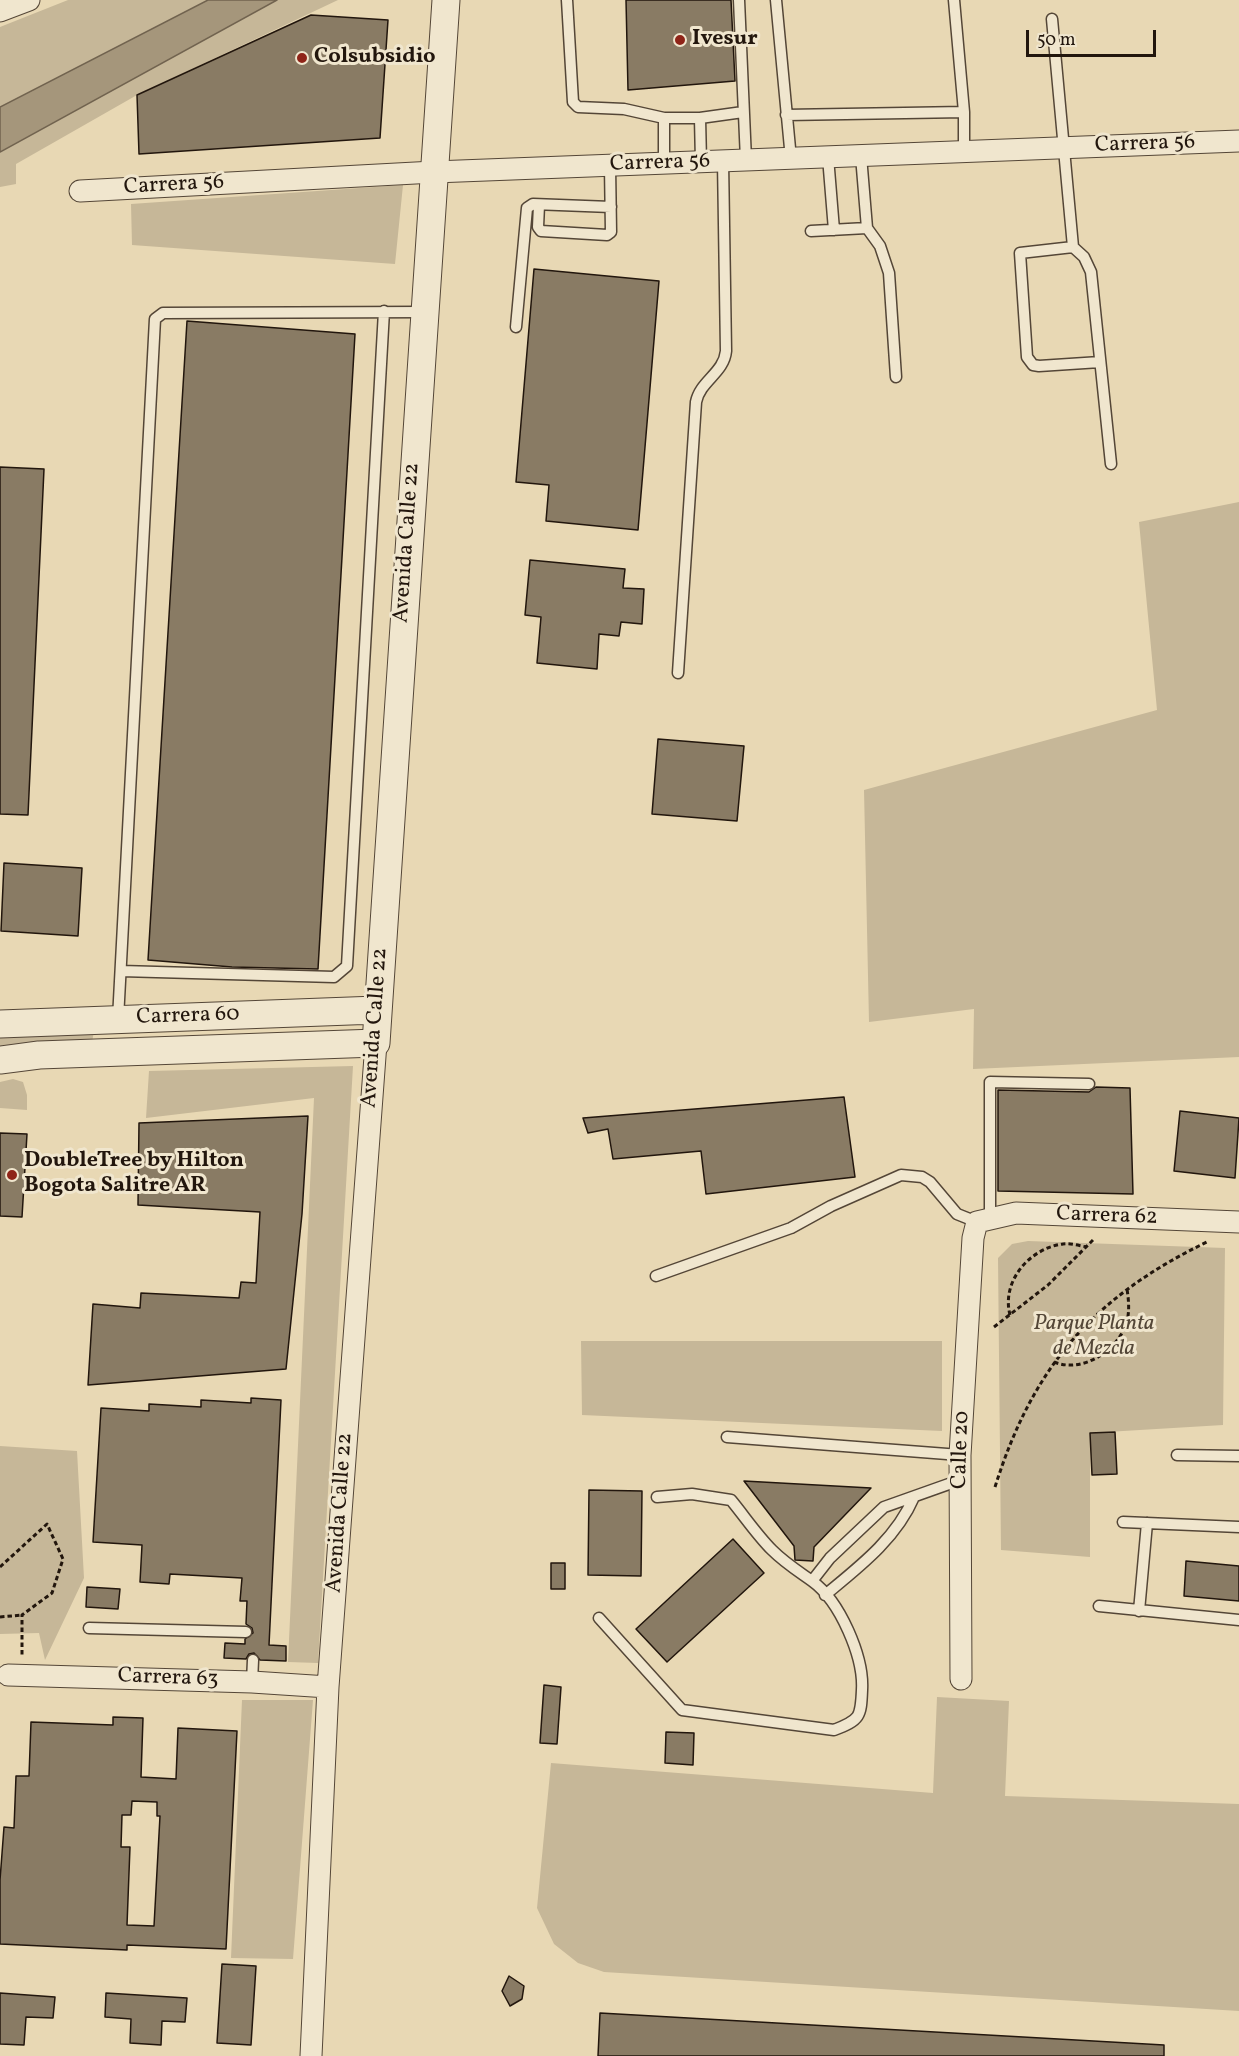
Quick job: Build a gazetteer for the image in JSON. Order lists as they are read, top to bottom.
{
  "streets": {
    "street": [
      "Carrera 56",
      "Avenida Calle 22",
      "Carrera 60",
      "Carrera 62",
      "Calle 20",
      "Carrera 63"
    ]
  },
  "crossings": [
    ["Carrera 56", "Avenida Calle 22"],
    ["Avenida Calle 22", "Carrera 60"],
    ["Avenida Calle 22", "Carrera 63"],
    ["Carrera 62", "Calle 20"]
  ],
  "parks": ["Parque Planta de Mezcla"],
  "places": ["Ivesur", "Colsubsidio", "DoubleTree by Hilton Bogota Salitre AR"],
  "scale_bar": "50 m"
}
